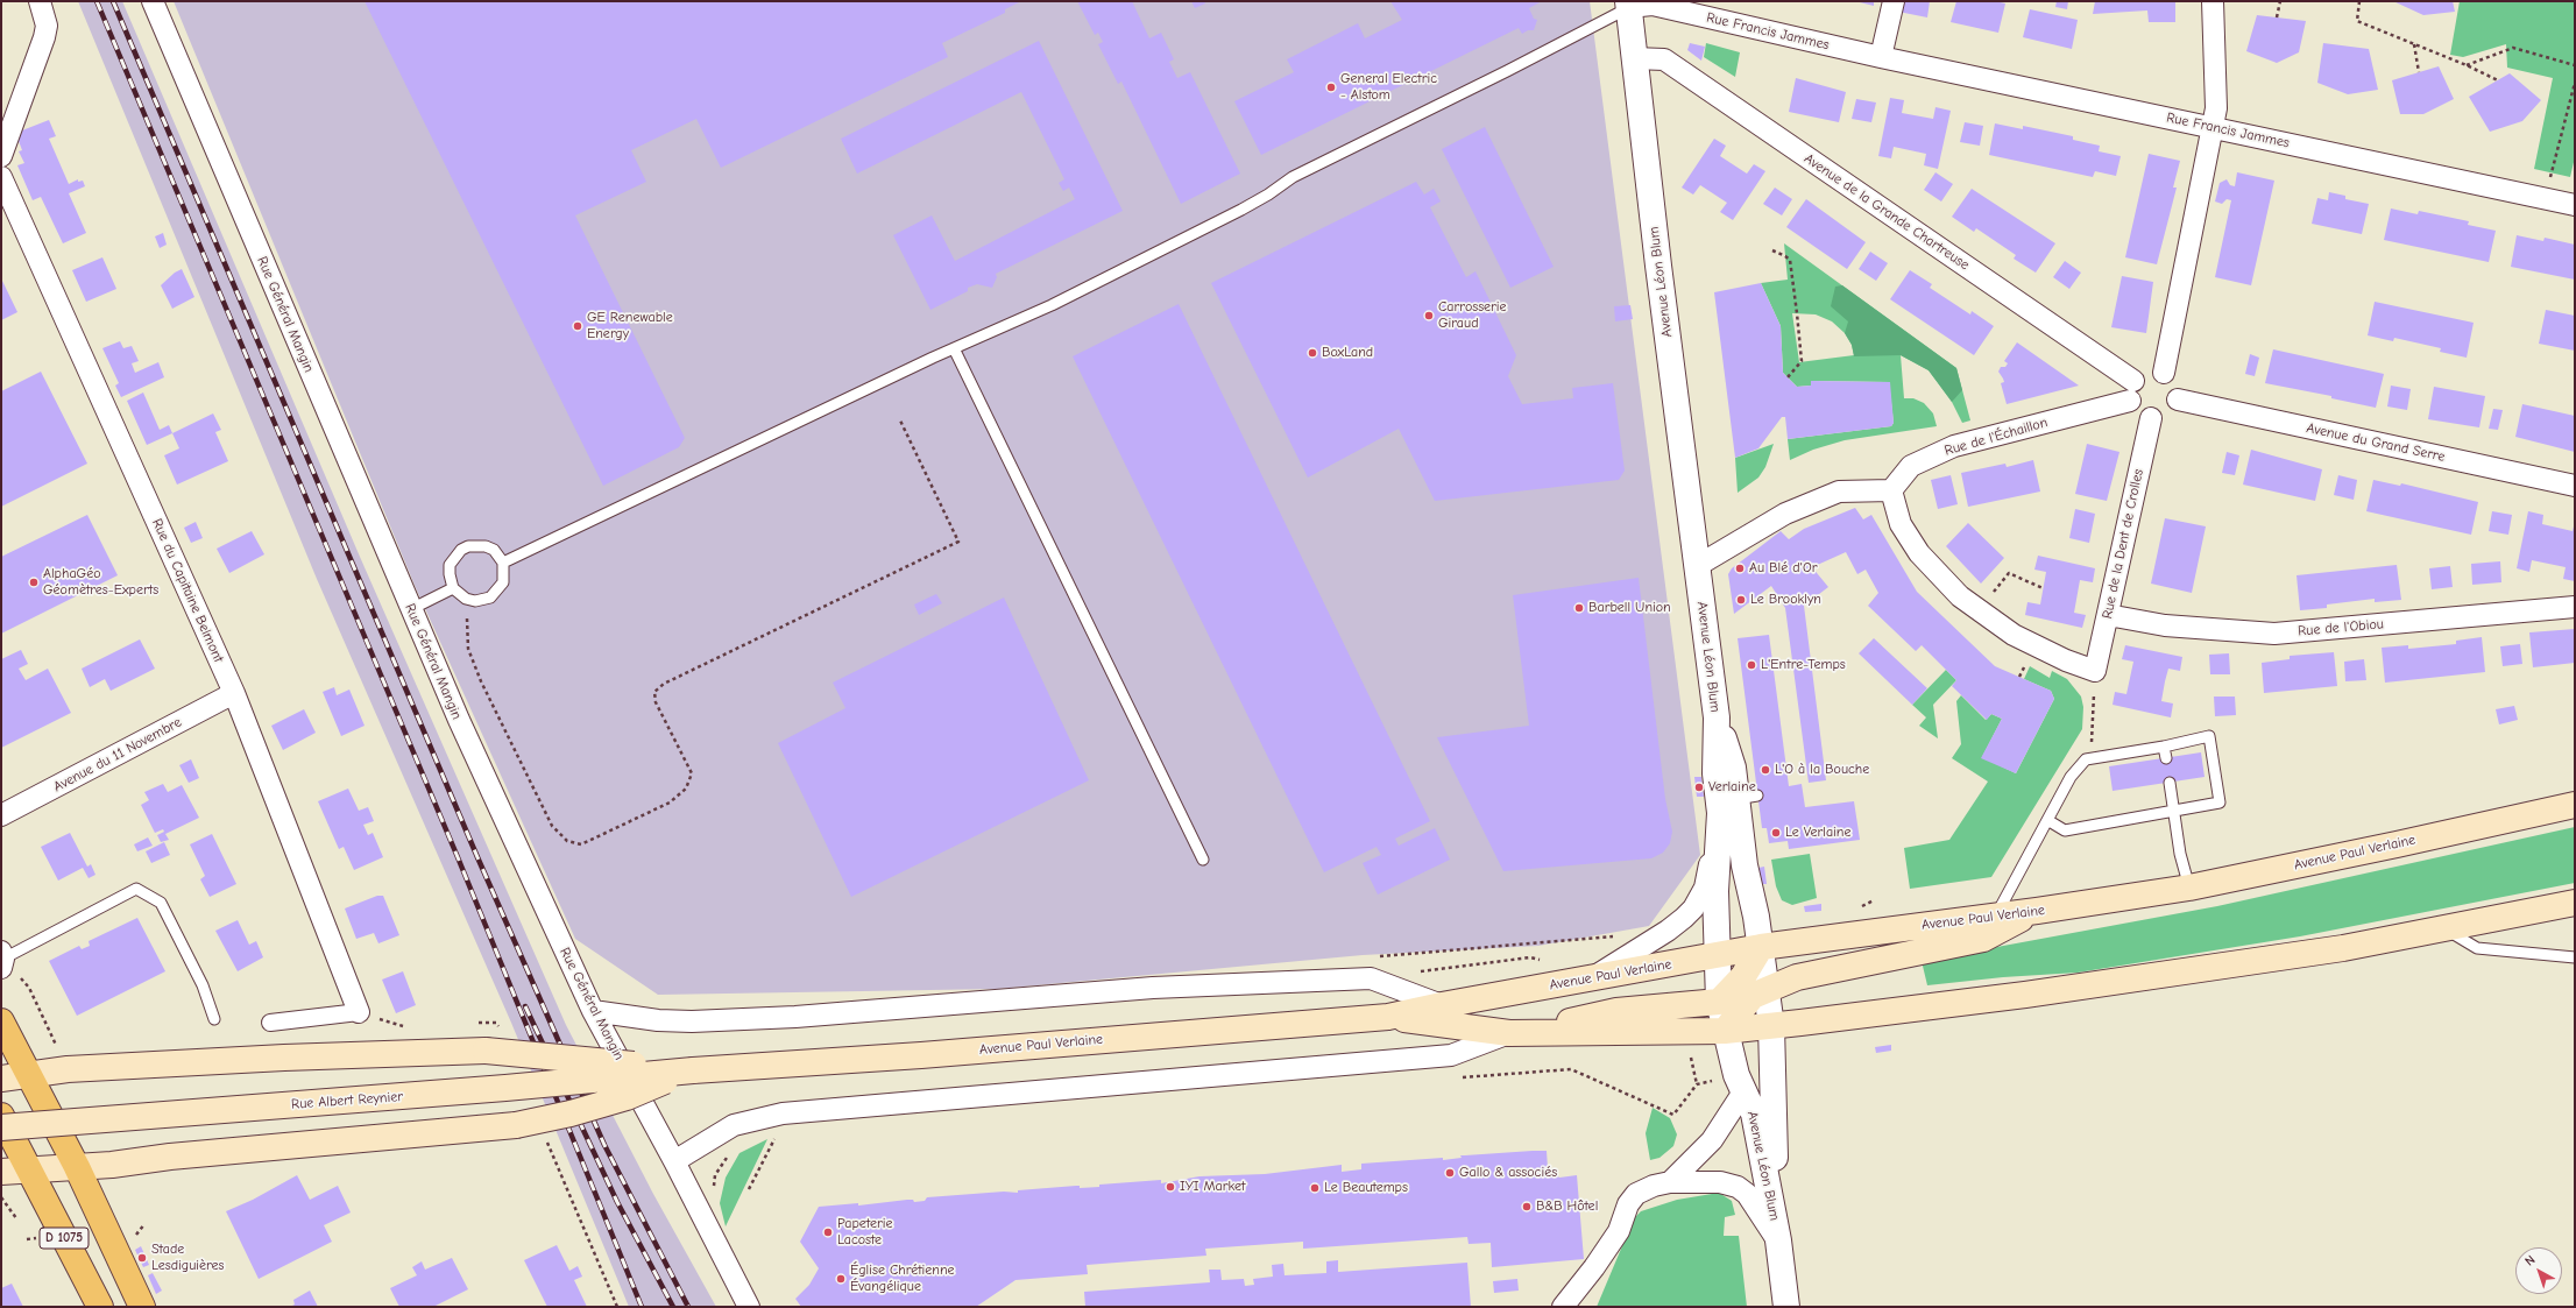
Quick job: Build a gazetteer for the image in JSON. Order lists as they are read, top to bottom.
{
  "streets": {
    "main road": ["Avenue Paul Verlaine", "Rue Albert Reynier", "D 1075"],
    "street": [
      "Rue Francis Jammes",
      "Avenue de la Grande Chartreuse",
      "Avenue Léon Blum",
      "Rue Général Mangin",
      "Rue de l'Échaillon",
      "Avenue du Grand Serre",
      "Rue de la Dent de Crolles",
      "Rue du Capitaine Belmont",
      "Rue de l'Obiou",
      "Avenue du 11 Novembre"
    ]
  },
  "crossings": [
    ["Rue Francis Jammes", "Avenue Léon Blum"],
    ["Avenue de la Grande Chartreuse", "Avenue Léon Blum"],
    ["Avenue de la Grande Chartreuse", "Rue de l'Échaillon"],
    ["Avenue de la Grande Chartreuse", "Avenue du Grand Serre"],
    ["Avenue de la Grande Chartreuse", "Rue de la Dent de Crolles"],
    ["Avenue Léon Blum", "Avenue Paul Verlaine"],
    ["Rue de l'Échaillon", "Avenue du Grand Serre"],
    ["Rue de l'Échaillon", "Rue de la Dent de Crolles"],
    ["Avenue du Grand Serre", "Rue de la Dent de Crolles"],
    ["Rue de la Dent de Crolles", "Rue de l'Obiou"],
    ["Rue du Capitaine Belmont", "Avenue du 11 Novembre"],
    ["Avenue Paul Verlaine", "Rue Albert Reynier"]
  ],
  "places": [
    "General Electric - Alstom",
    "Carrosserie Giraud",
    "GE Renewable Energy",
    "BoxLand",
    "Au Blé d'Or",
    "AlphaGéo Géomètres-Experts",
    "Le Brooklyn",
    "Barbell Union",
    "L'Entre-Temps",
    "L'O à la Bouche",
    "Verlaine",
    "Le Verlaine",
    "Gallo & associés",
    "IYI Market",
    "Le Beautemps",
    "B&B Hôtel",
    "Papeterie Lacoste",
    "Stade Lesdiguières",
    "Église Chrétienne Évangélique"
  ],
  "north": "top left"
}
